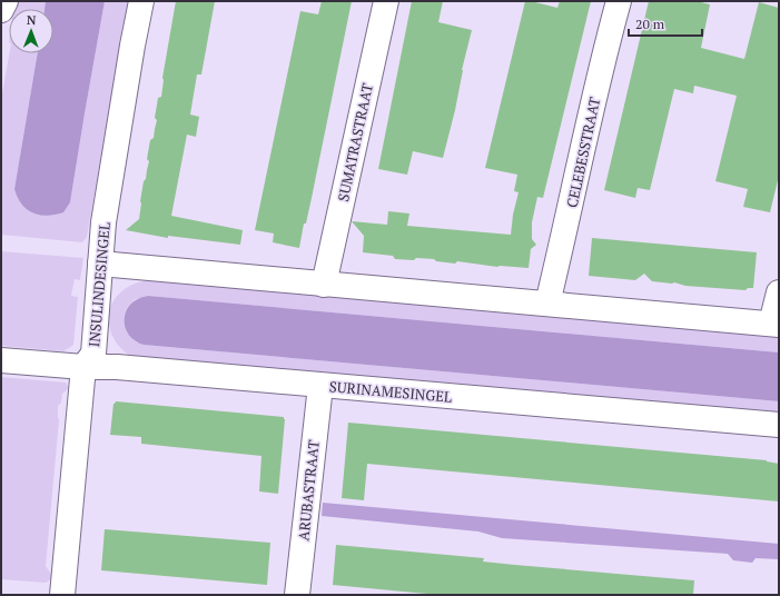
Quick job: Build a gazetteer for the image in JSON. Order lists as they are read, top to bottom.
{
  "streets": {
    "street": [
      "SUMATRASTRAAT",
      "CELEBESSTRAAT",
      "INSULINDESINGEL",
      "SURINAMESINGEL",
      "ARUBASTRAAT"
    ]
  },
  "crossings": [
    ["INSULINDESINGEL", "SURINAMESINGEL"],
    ["SURINAMESINGEL", "ARUBASTRAAT"]
  ],
  "scale_bar": "20 m",
  "north": "top"
}
